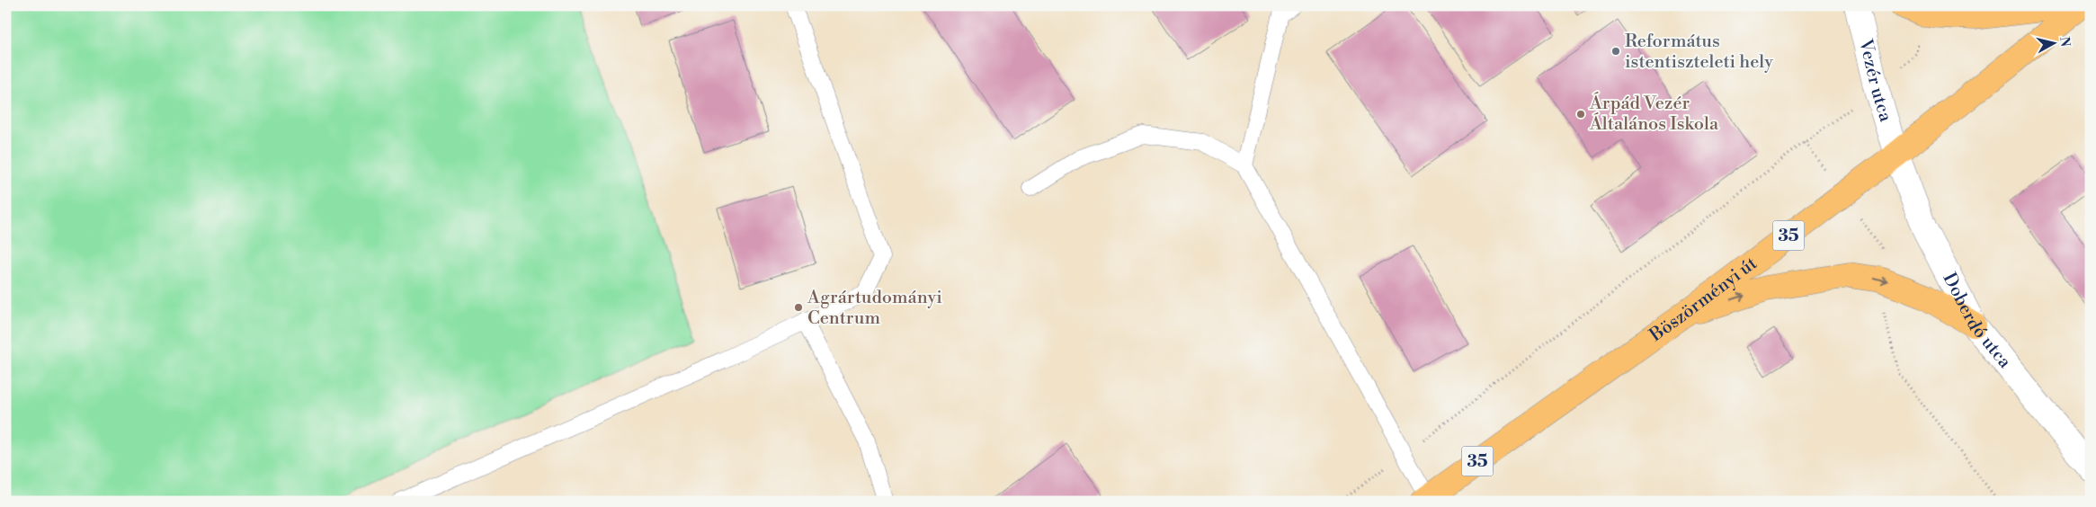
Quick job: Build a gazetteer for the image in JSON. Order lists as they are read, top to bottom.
{
  "streets": {
    "main road": ["35", "Böszörményi út"],
    "street": ["Vezér utca", "Doberdó utca"]
  },
  "crossings": [
    ["Vezér utca", "Böszörményi út"],
    ["Vezér utca", "Doberdó utca"],
    ["Böszörményi út", "Doberdó utca"]
  ],
  "places": ["Református istentiszteleti hely", "Árpád Vezér Általános Iskola", "Agrártudományi Centrum"],
  "north": "right"
}
